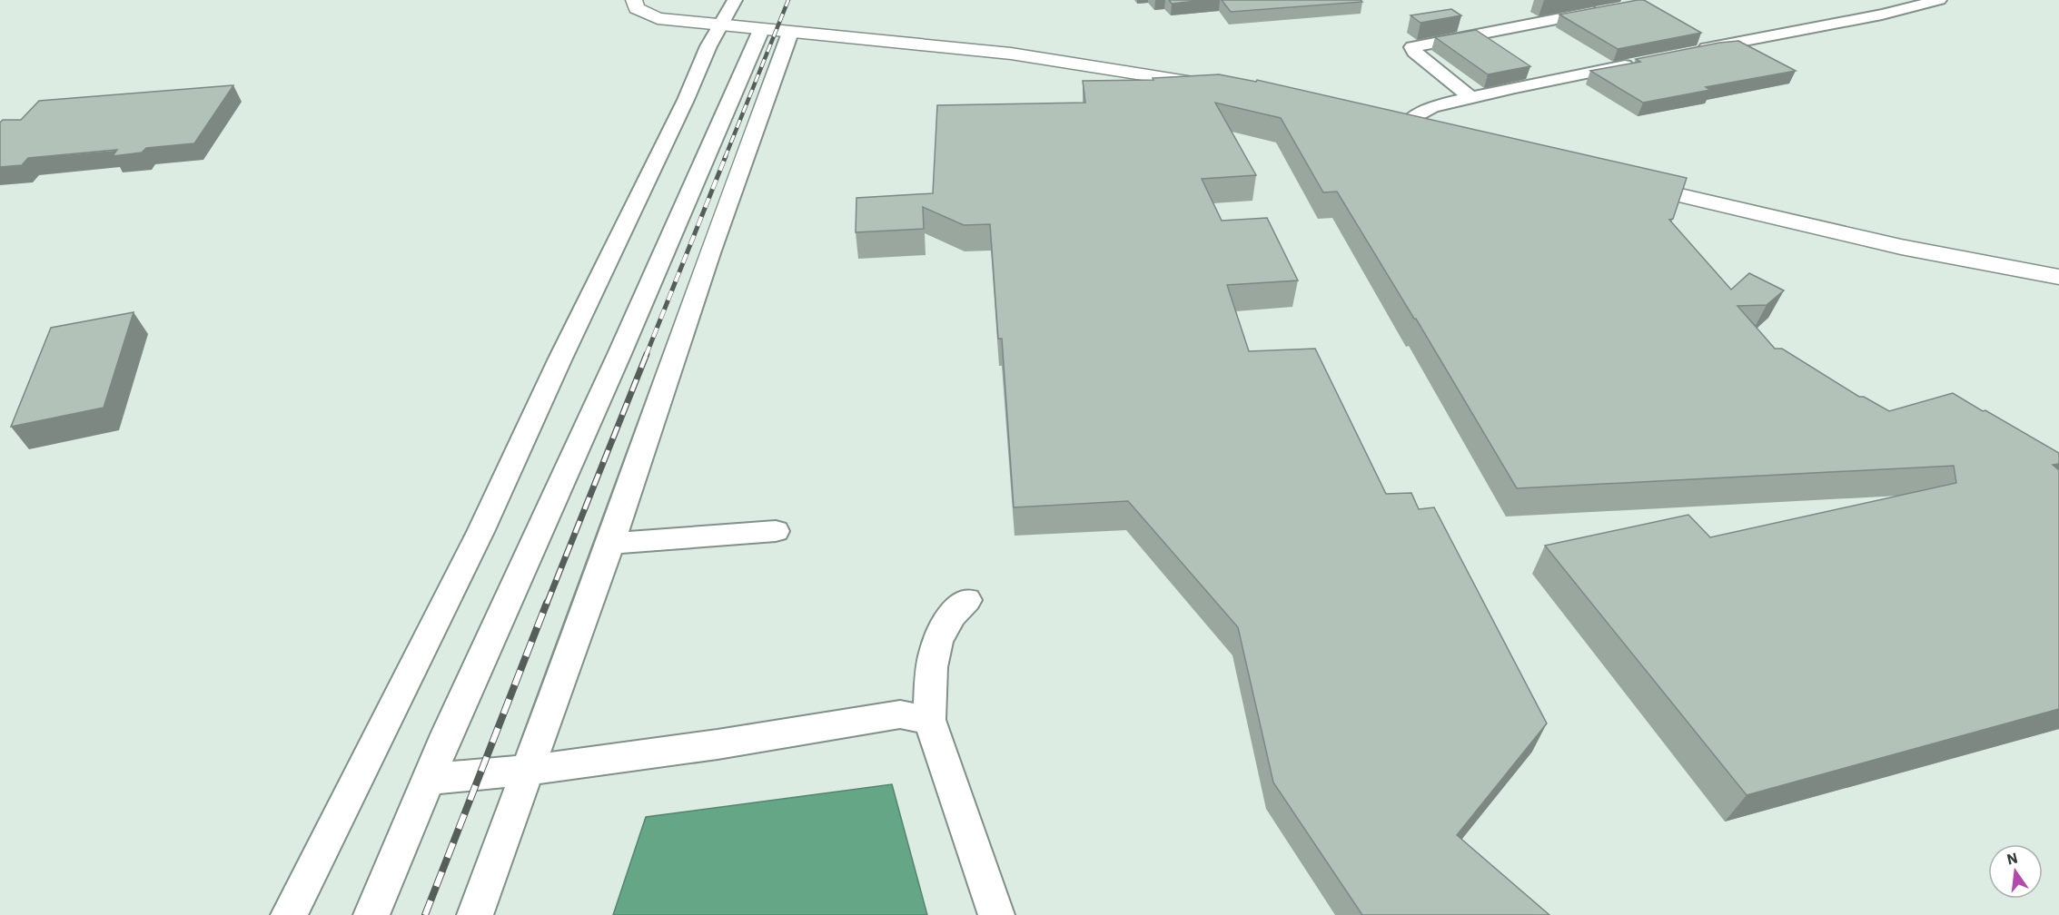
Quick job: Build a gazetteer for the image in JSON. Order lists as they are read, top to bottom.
{
  "north": "top"
}
